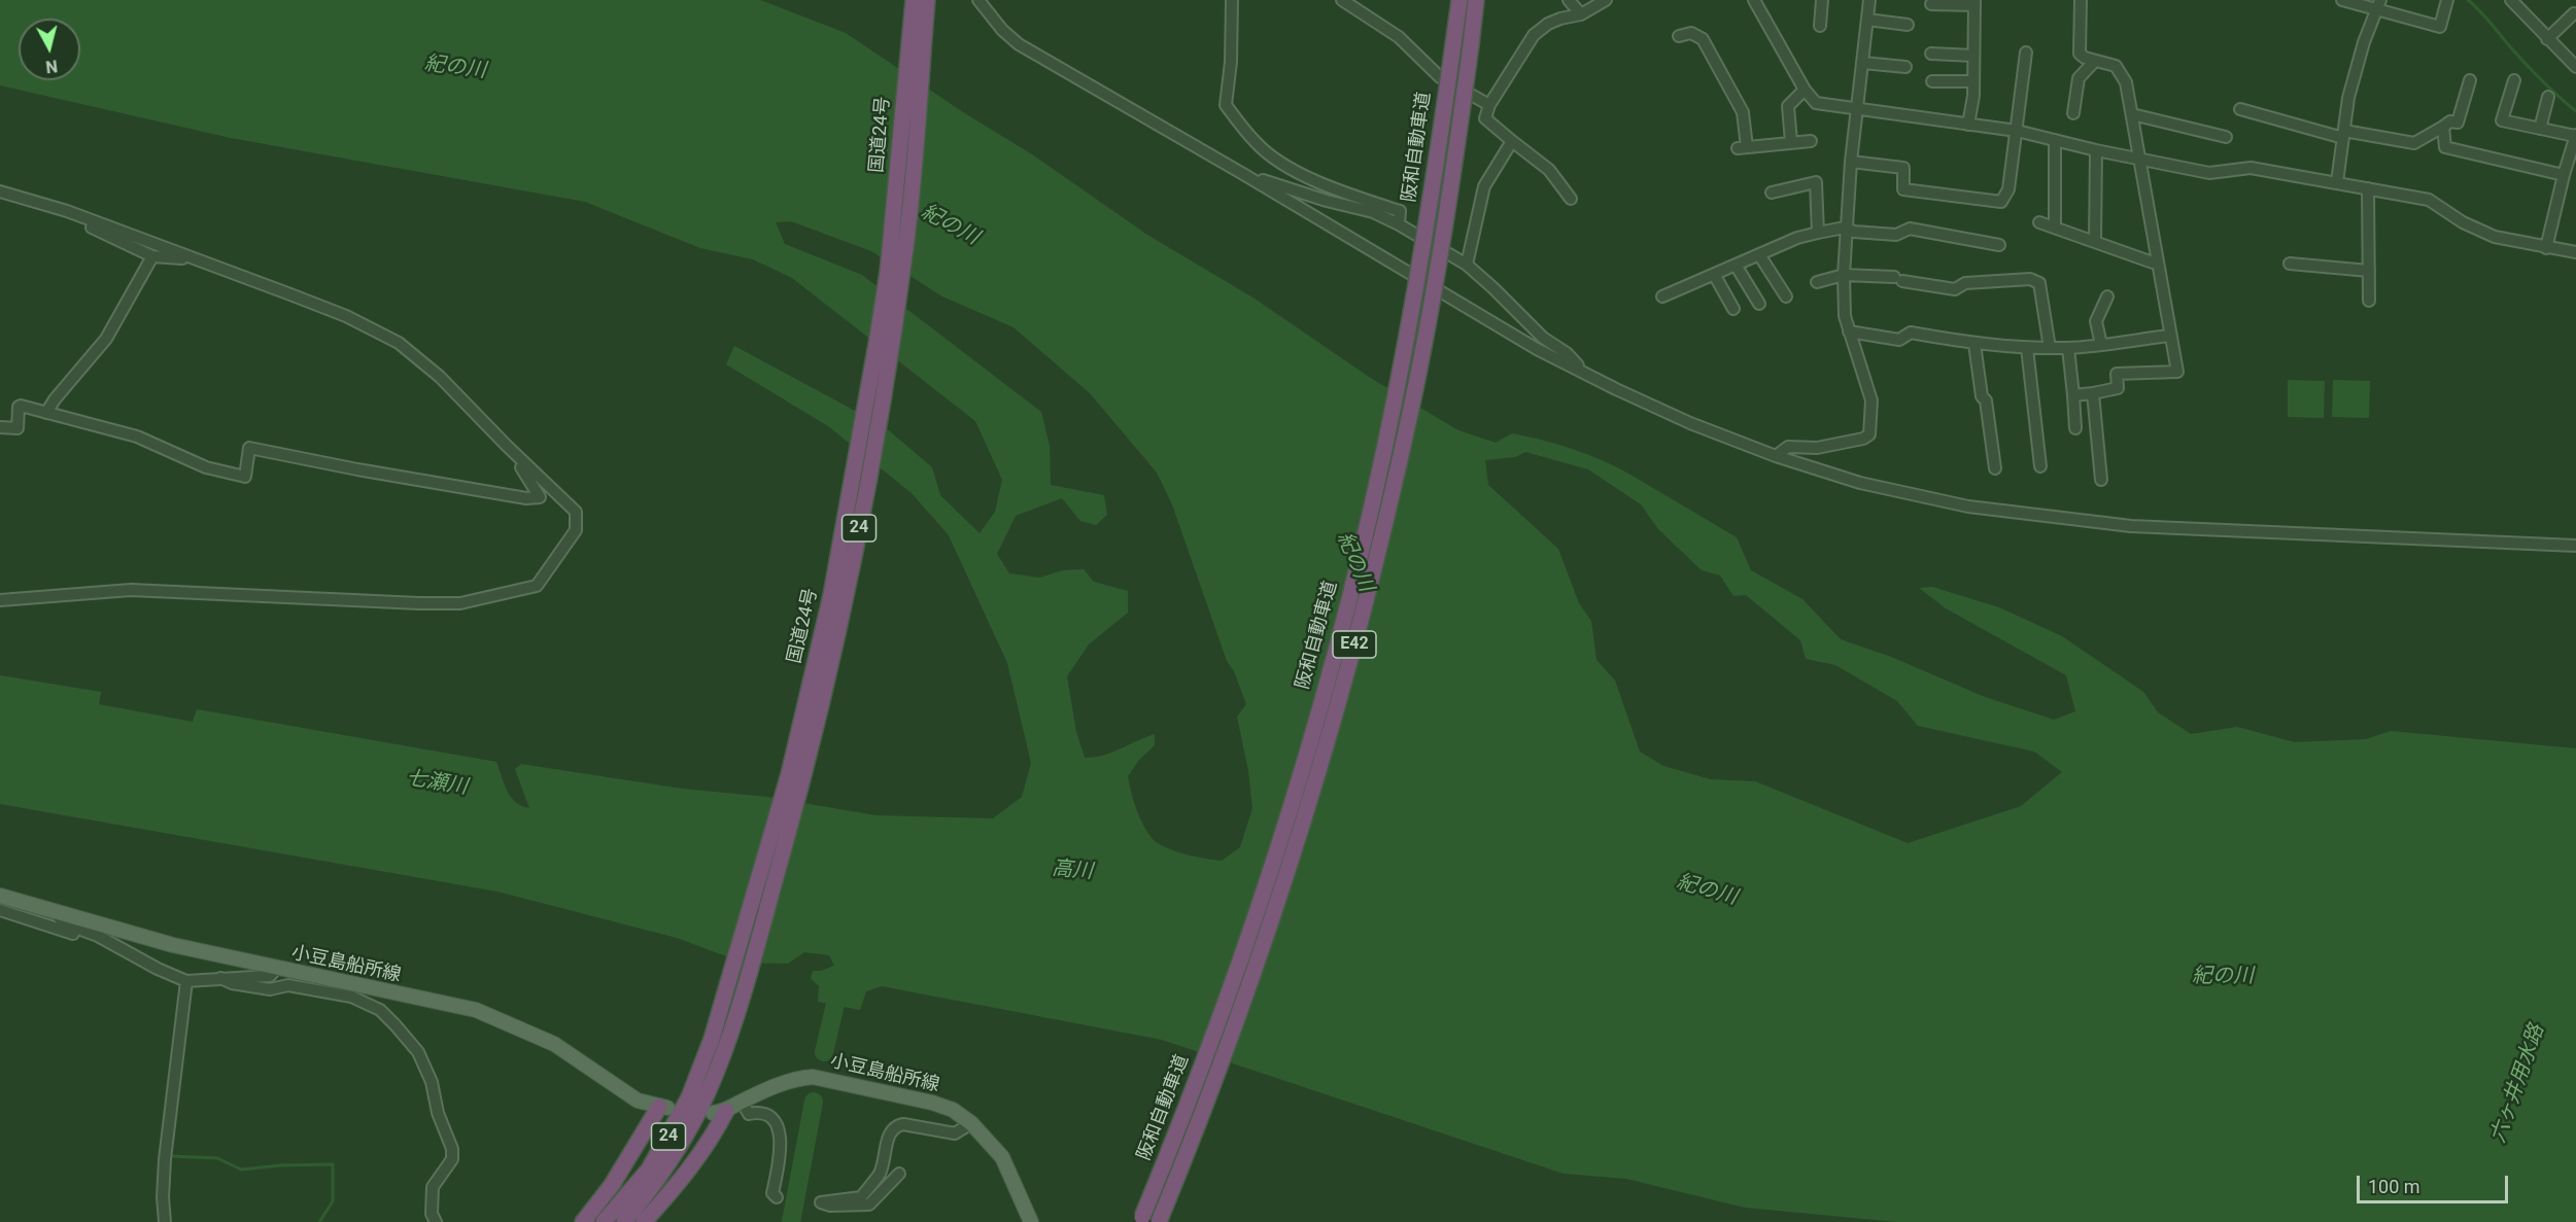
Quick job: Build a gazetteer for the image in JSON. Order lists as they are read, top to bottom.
{
  "streets": {
    "highway": [
      "国道24号",
      "阪和自動車道",
      "24",
      "E42"
    ],
    "main road": ["小豆島船所線"]
  },
  "crossings": [
    ["24", "小豆島船所線"]
  ],
  "water": [
    "紀の川",
    "七瀬川",
    "高川",
    "六ヶ井用水路"
  ],
  "scale_bar": "100 m",
  "north": "bottom"
}
